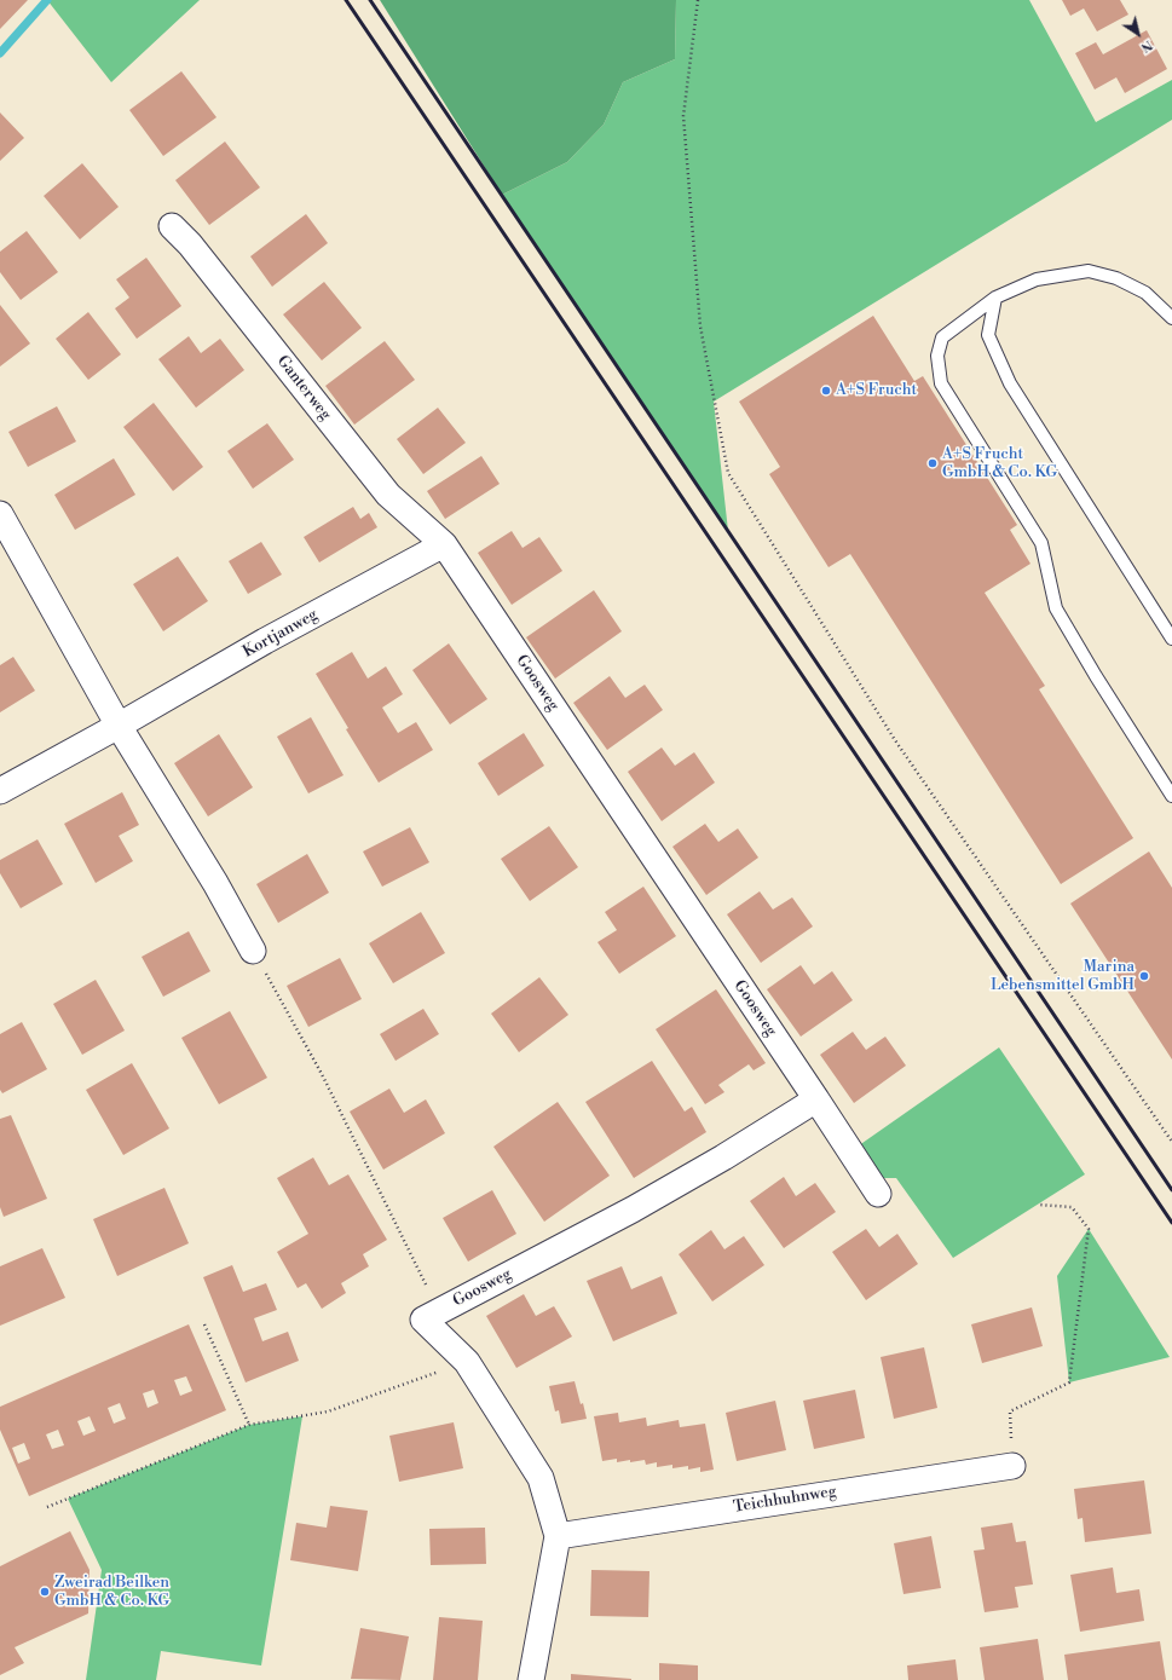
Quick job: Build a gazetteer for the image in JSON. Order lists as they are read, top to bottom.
{
  "streets": {
    "street": [
      "Ganterweg",
      "Kortjanweg",
      "Goosweg",
      "Teichhuhnweg"
    ]
  },
  "crossings": [
    ["Ganterweg", "Kortjanweg"],
    ["Ganterweg", "Goosweg"],
    ["Kortjanweg", "Goosweg"]
  ],
  "places": [
    "A+S Frucht",
    "A+S Frucht GmbH & Co. KG",
    "Marina Lebensmittel GmbH",
    "Zweirad Beilken GmbH & Co. KG"
  ],
  "north": "bottom right"
}
